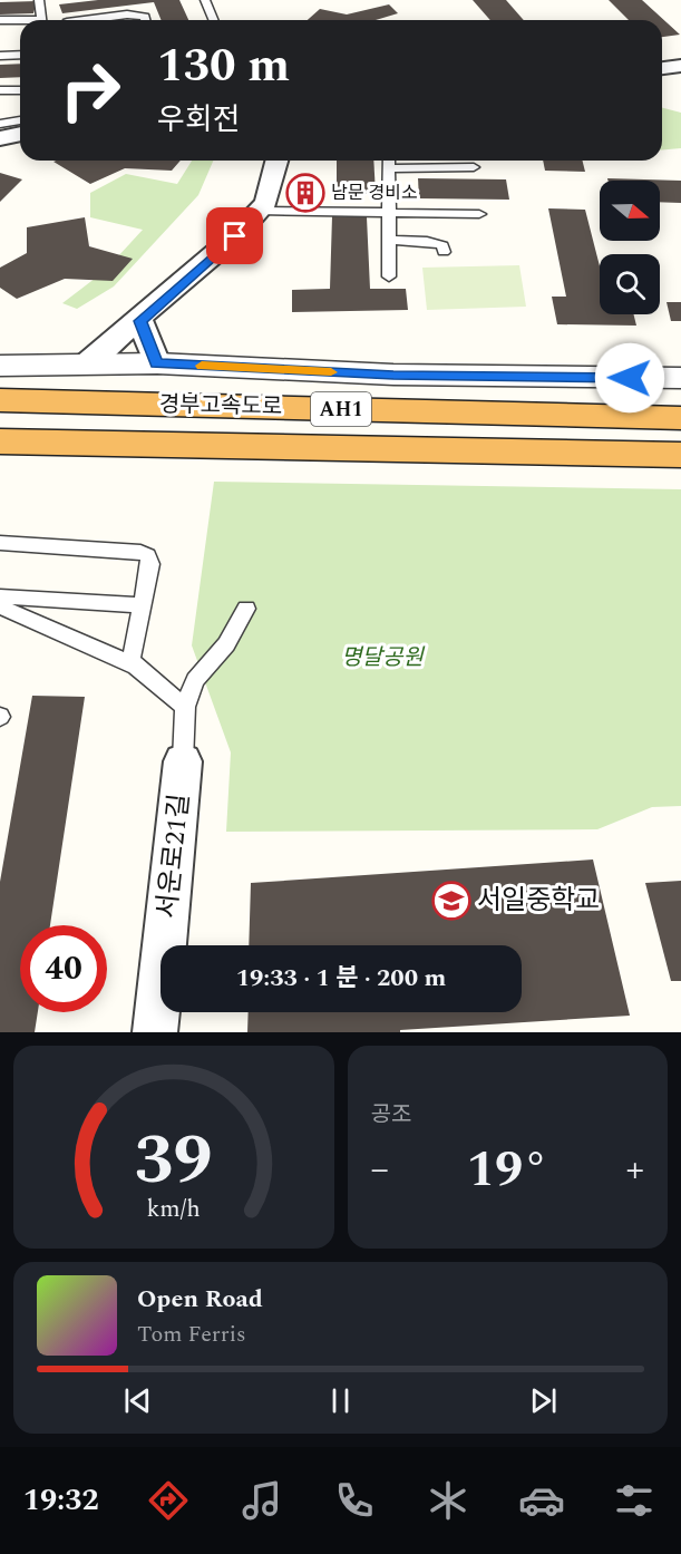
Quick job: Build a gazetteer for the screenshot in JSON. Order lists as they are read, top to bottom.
{
  "streets": {
    "highway": ["경부고속도로", "AH1"],
    "street": ["서운로21길"]
  },
  "parks": ["명달공원"],
  "places": {
    "building": ["남문 경비소"],
    "school or university": ["서일중학교"]
  },
  "north": "right",
  "page": {
    "turn": ["130 m", "우회전"],
    "limit": "40",
    "trip": "19:33 · 1 분 · 200 m",
    "tile": "공조",
    "heat": ["−", "19°", "+"],
    "song": ["Open Road", "Tom Ferris"],
    "tabs": "19:32",
    "gauge": ["39", "km/h"]
  }
}
